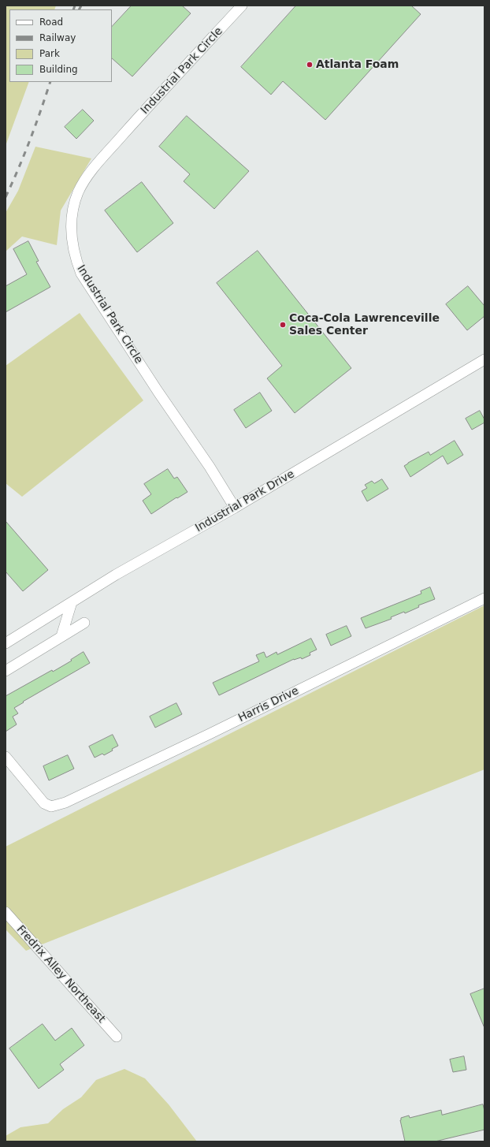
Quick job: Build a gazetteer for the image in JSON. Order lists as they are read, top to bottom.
{
  "streets": {
    "street": [
      "Industrial Park Circle",
      "Industrial Park Drive",
      "Harris Drive",
      "Fredrix Alley Northeast"
    ]
  },
  "crossings": [
    ["Industrial Park Circle", "Industrial Park Drive"]
  ],
  "places": ["Atlanta Foam", "Coca-Cola Lawrenceville Sales Center"],
  "legend": [
    "Road",
    "Railway",
    "Park",
    "Building"
  ]
}
